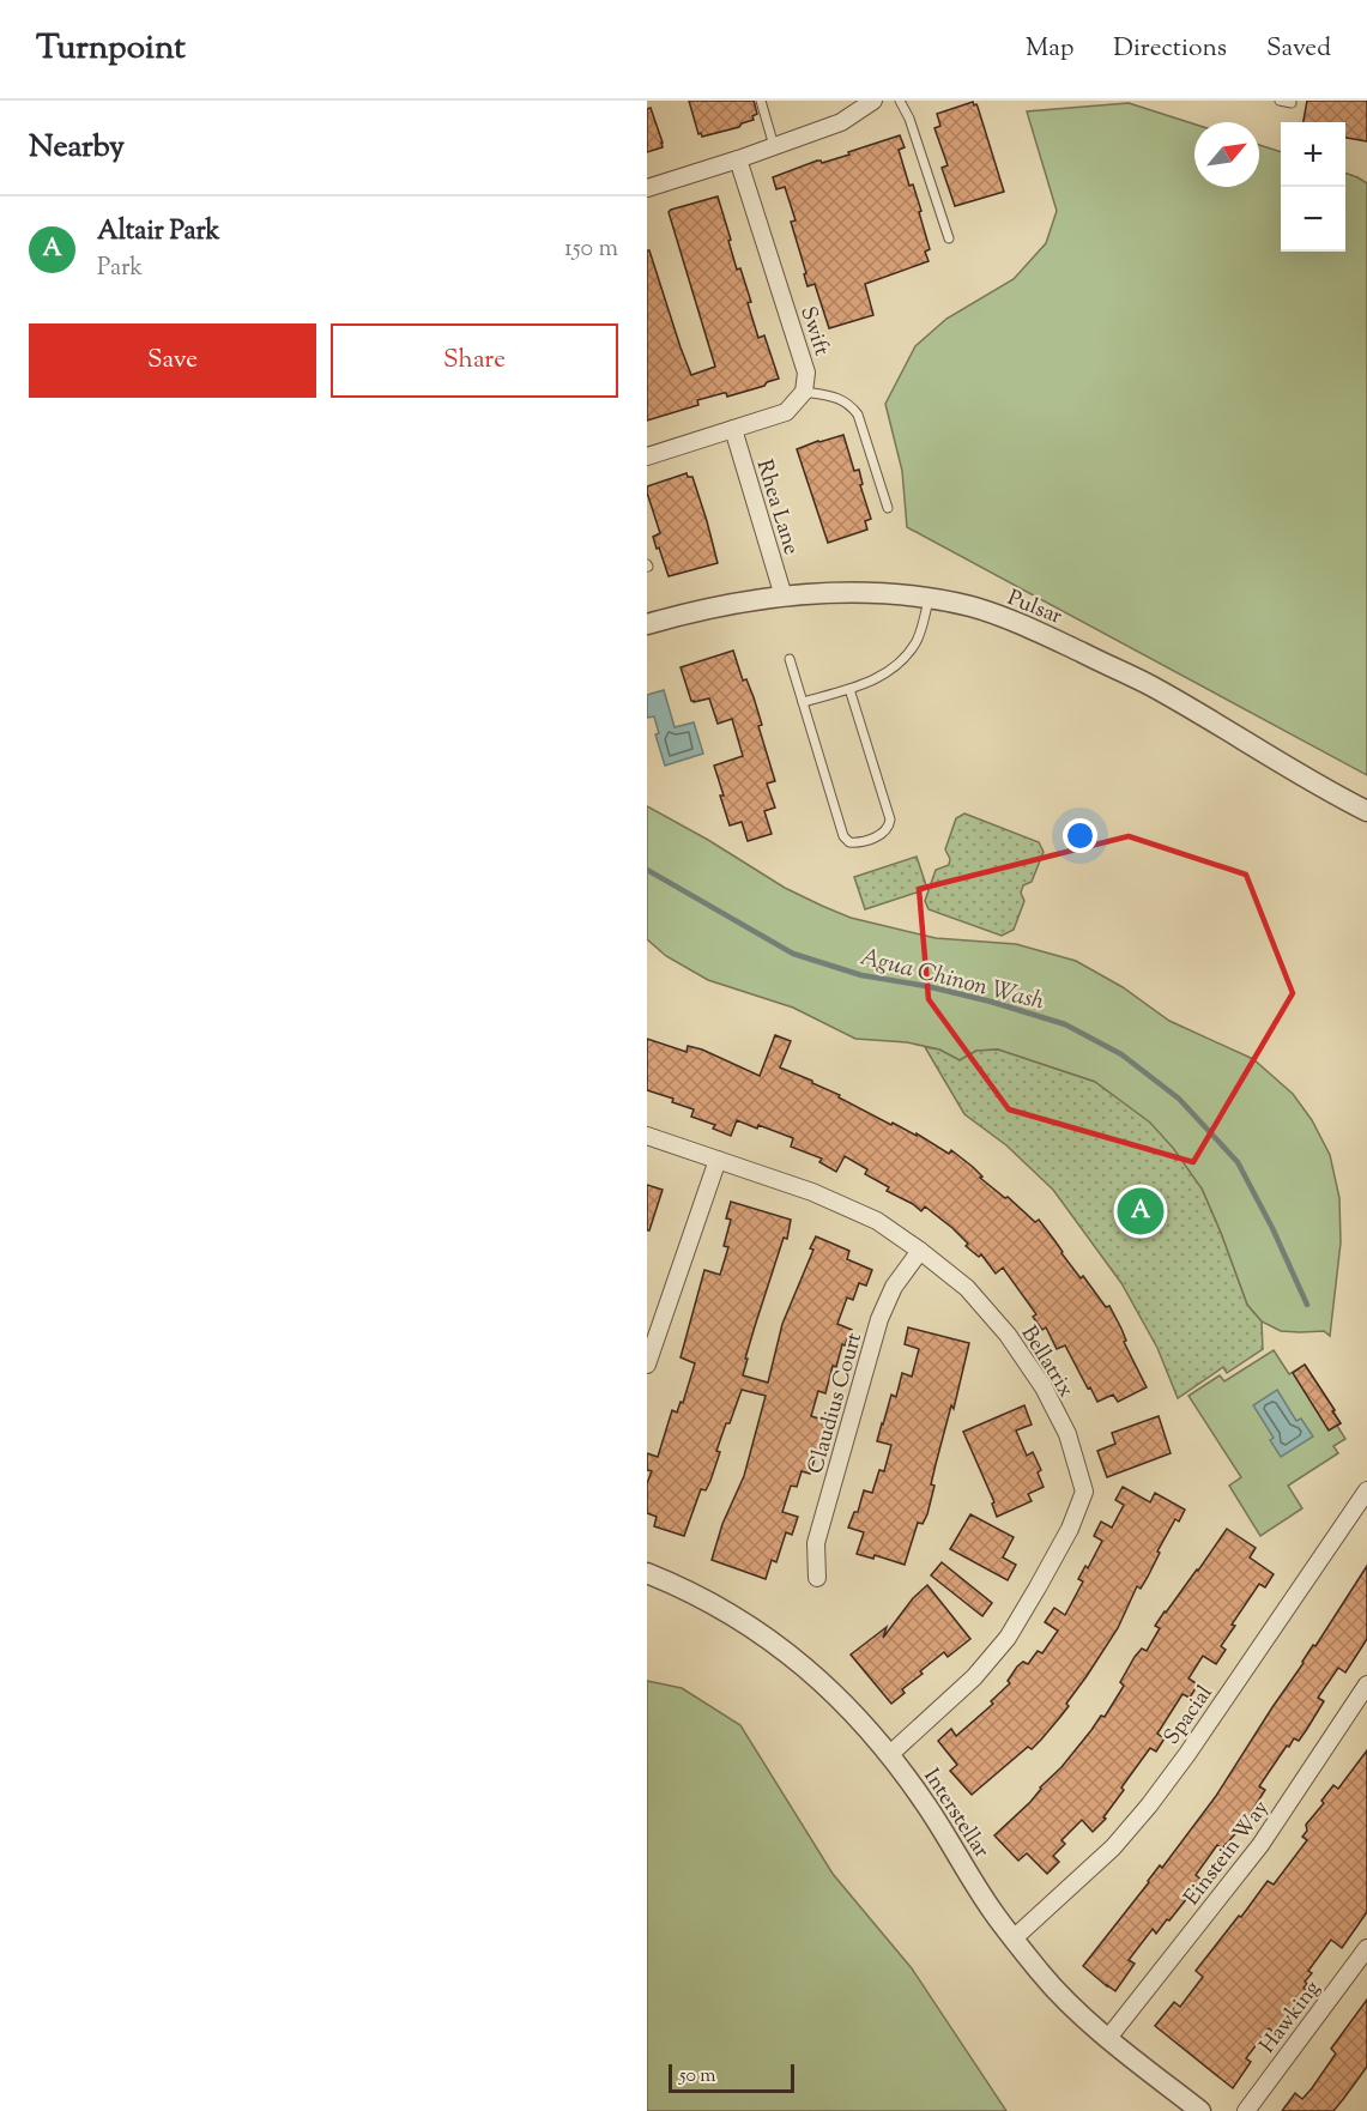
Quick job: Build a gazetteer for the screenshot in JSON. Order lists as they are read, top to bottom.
{
  "streets": {
    "street": [
      "Swift",
      "Rhea Lane",
      "Pulsar",
      "Bellatrix",
      "Claudius Court",
      "Spacial",
      "Interstellar",
      "Einstein Way",
      "Hawking"
    ]
  },
  "crossings": [
    ["Rhea Lane", "Pulsar"],
    ["Bellatrix", "Claudius Court"],
    ["Bellatrix", "Interstellar"],
    ["Spacial", "Interstellar"],
    ["Interstellar", "Einstein Way"]
  ],
  "water": ["Agua Chinon Wash"],
  "scale_bar": "50 m",
  "north": "top right",
  "page": {
    "header": "Turnpoint",
    "nav": ["Map", "Directions", "Saved"],
    "heading": "Nearby",
    "map_buttons": ["+", "−"],
    "list": [
      {
        "mark": "A",
        "name": "Altair Park",
        "note": "Park",
        "value": "150 m"
      }
    ],
    "buttons": ["Save", "Share"],
    "pins": "A",
    "scale": "50 m"
  }
}
